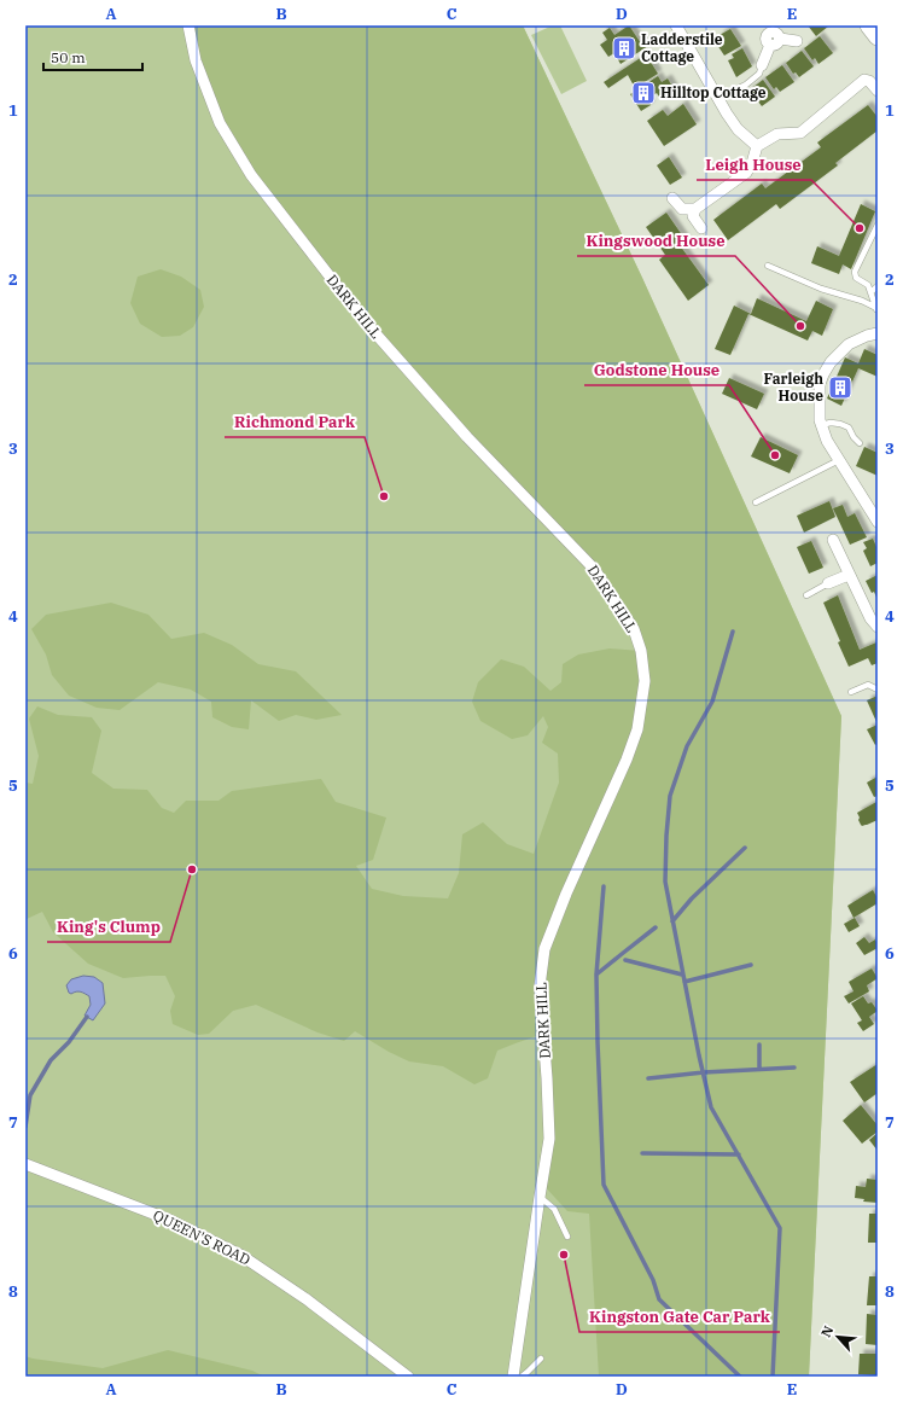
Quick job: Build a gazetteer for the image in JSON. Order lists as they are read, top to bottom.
{
  "streets": {
    "street": ["DARK HILL", "QUEEN'S ROAD"]
  },
  "places": {
    "building": ["Ladderstile Cottage", "Hilltop Cottage", "Farleigh House"],
    "other": [
      "Leigh House",
      "Kingswood House",
      "Godstone House",
      "Richmond Park",
      "King's Clump",
      "Kingston Gate Car Park"
    ]
  },
  "scale_bar": "50 m",
  "north": "top left",
  "grid": {
    "columns": [
      "A",
      "B",
      "C",
      "D",
      "E"
    ],
    "rows": [
      "1",
      "2",
      "3",
      "4",
      "5",
      "6",
      "7",
      "8"
    ]
  }
}
